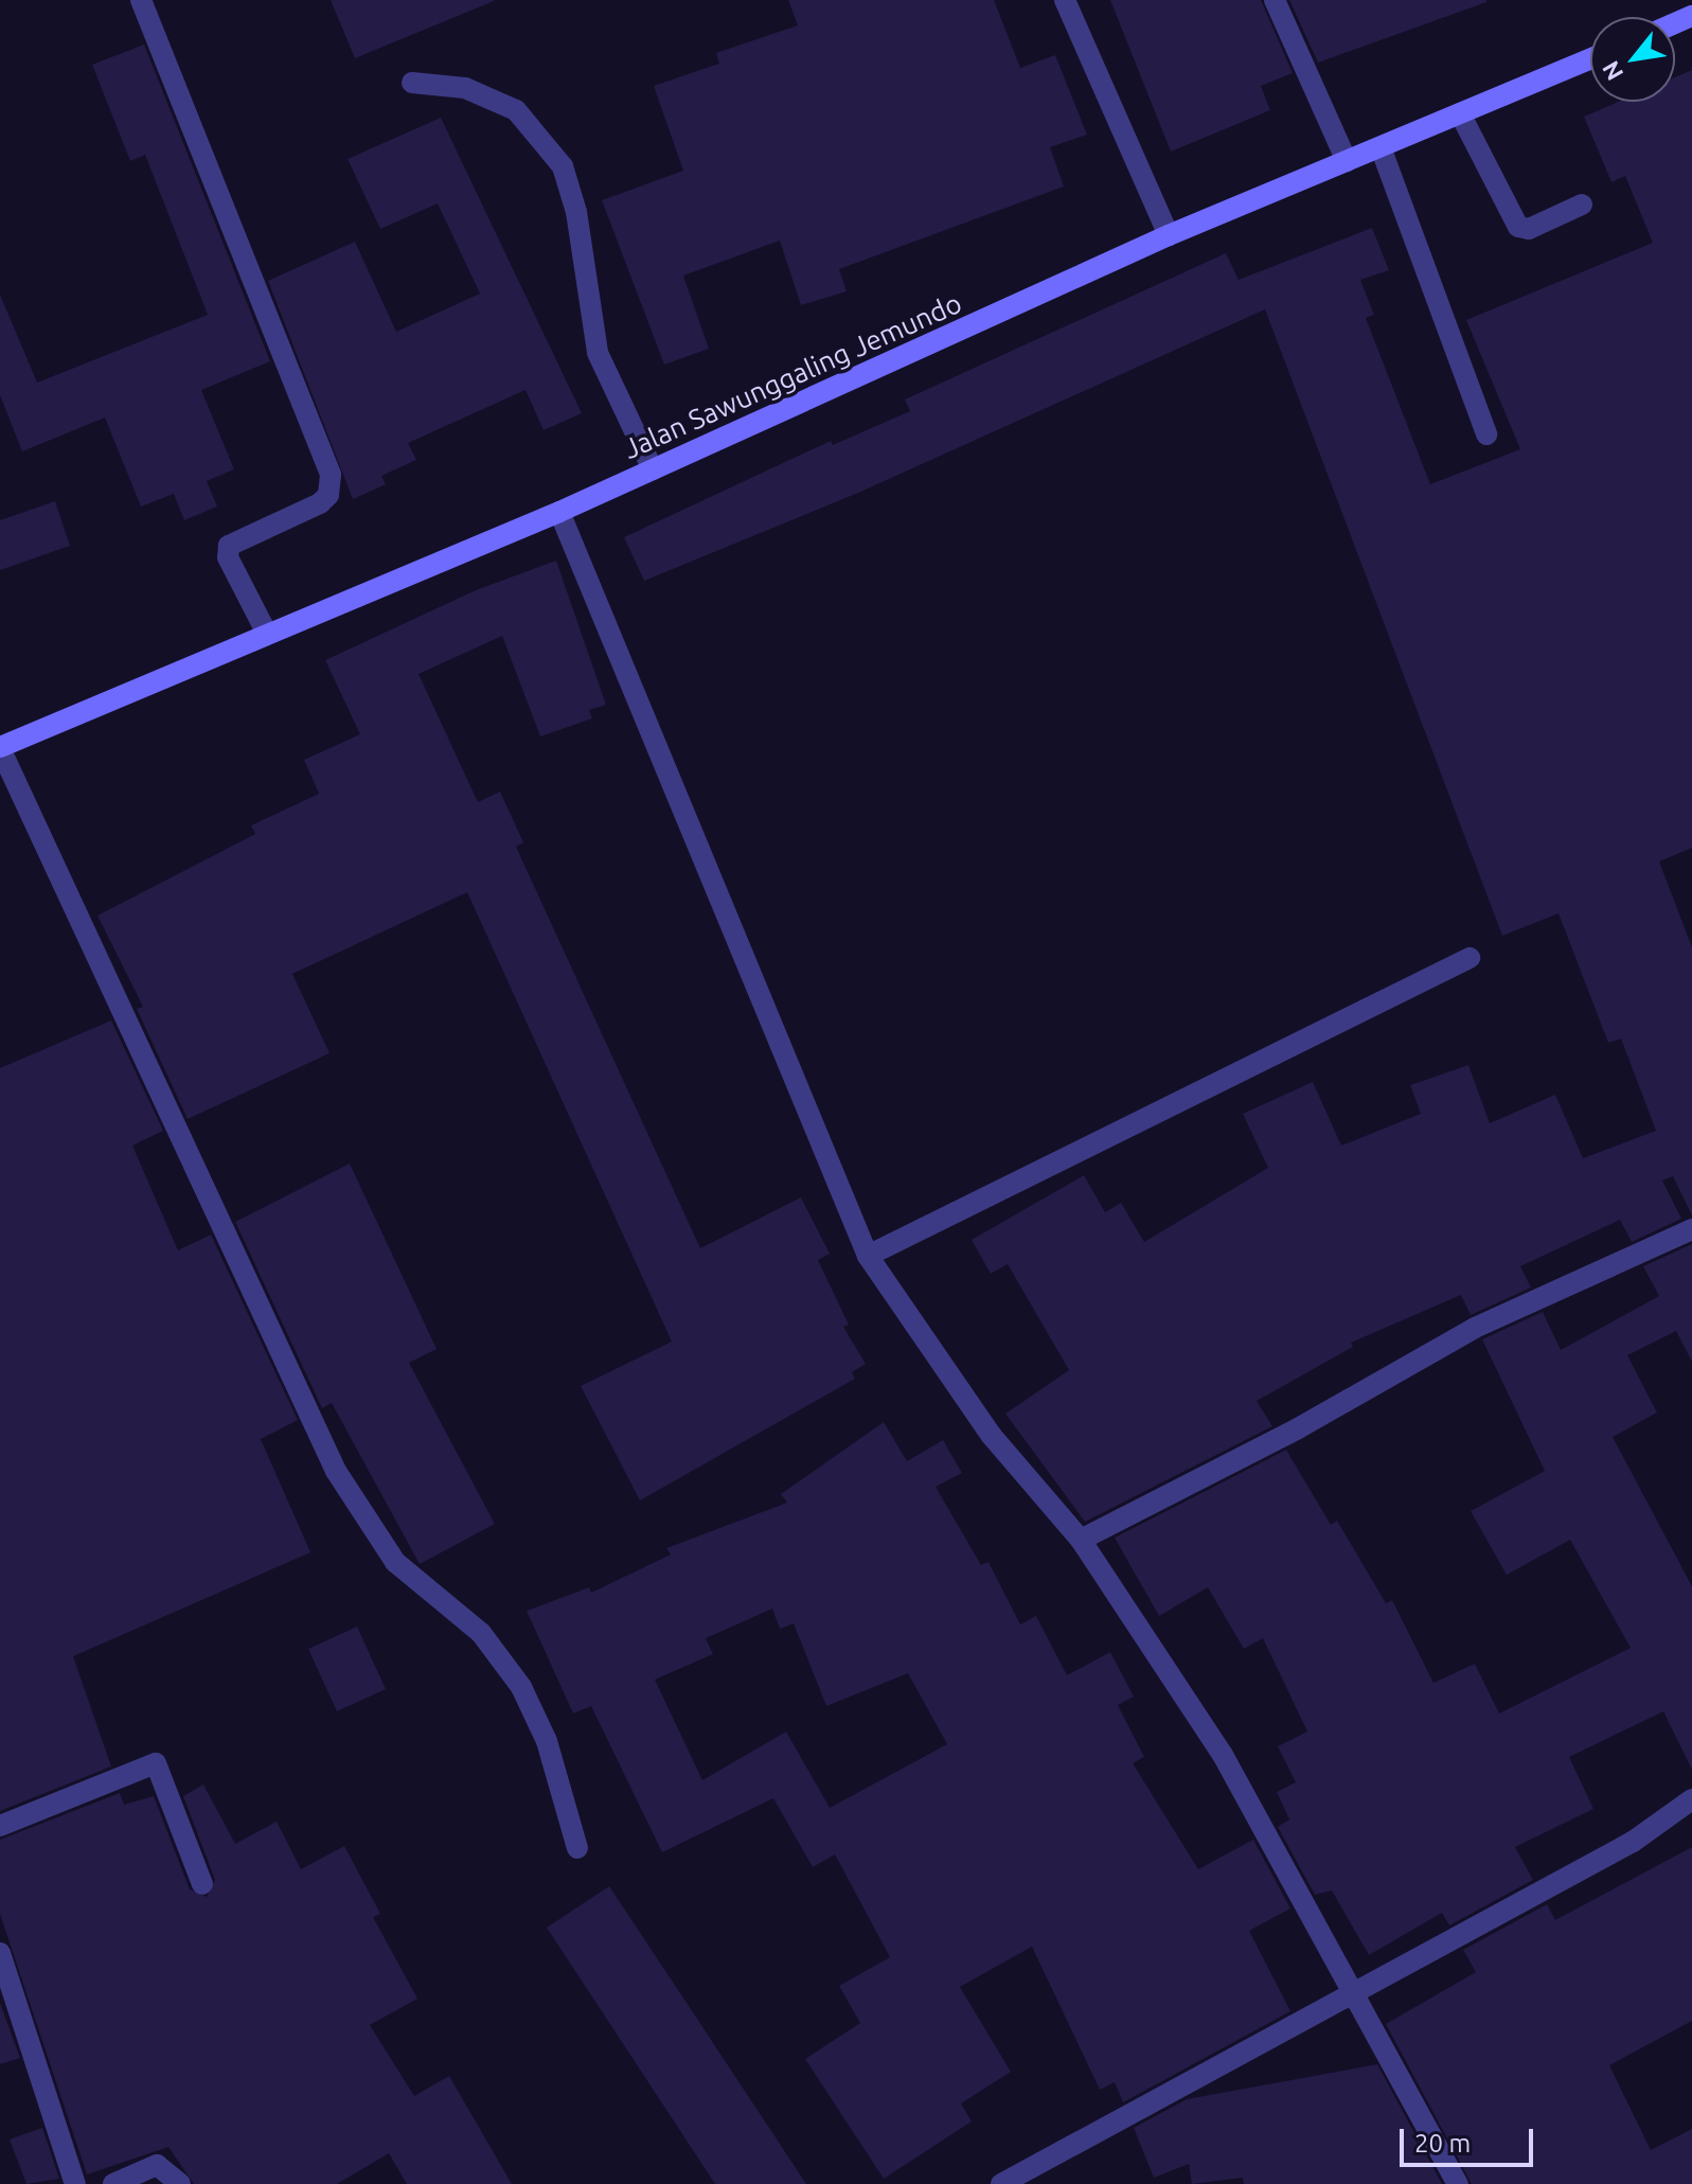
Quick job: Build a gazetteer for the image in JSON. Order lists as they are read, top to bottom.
{
  "streets": {
    "main road": ["Jalan Sawunggaling Jemundo"]
  },
  "scale_bar": "20 m",
  "north": "bottom left"
}
